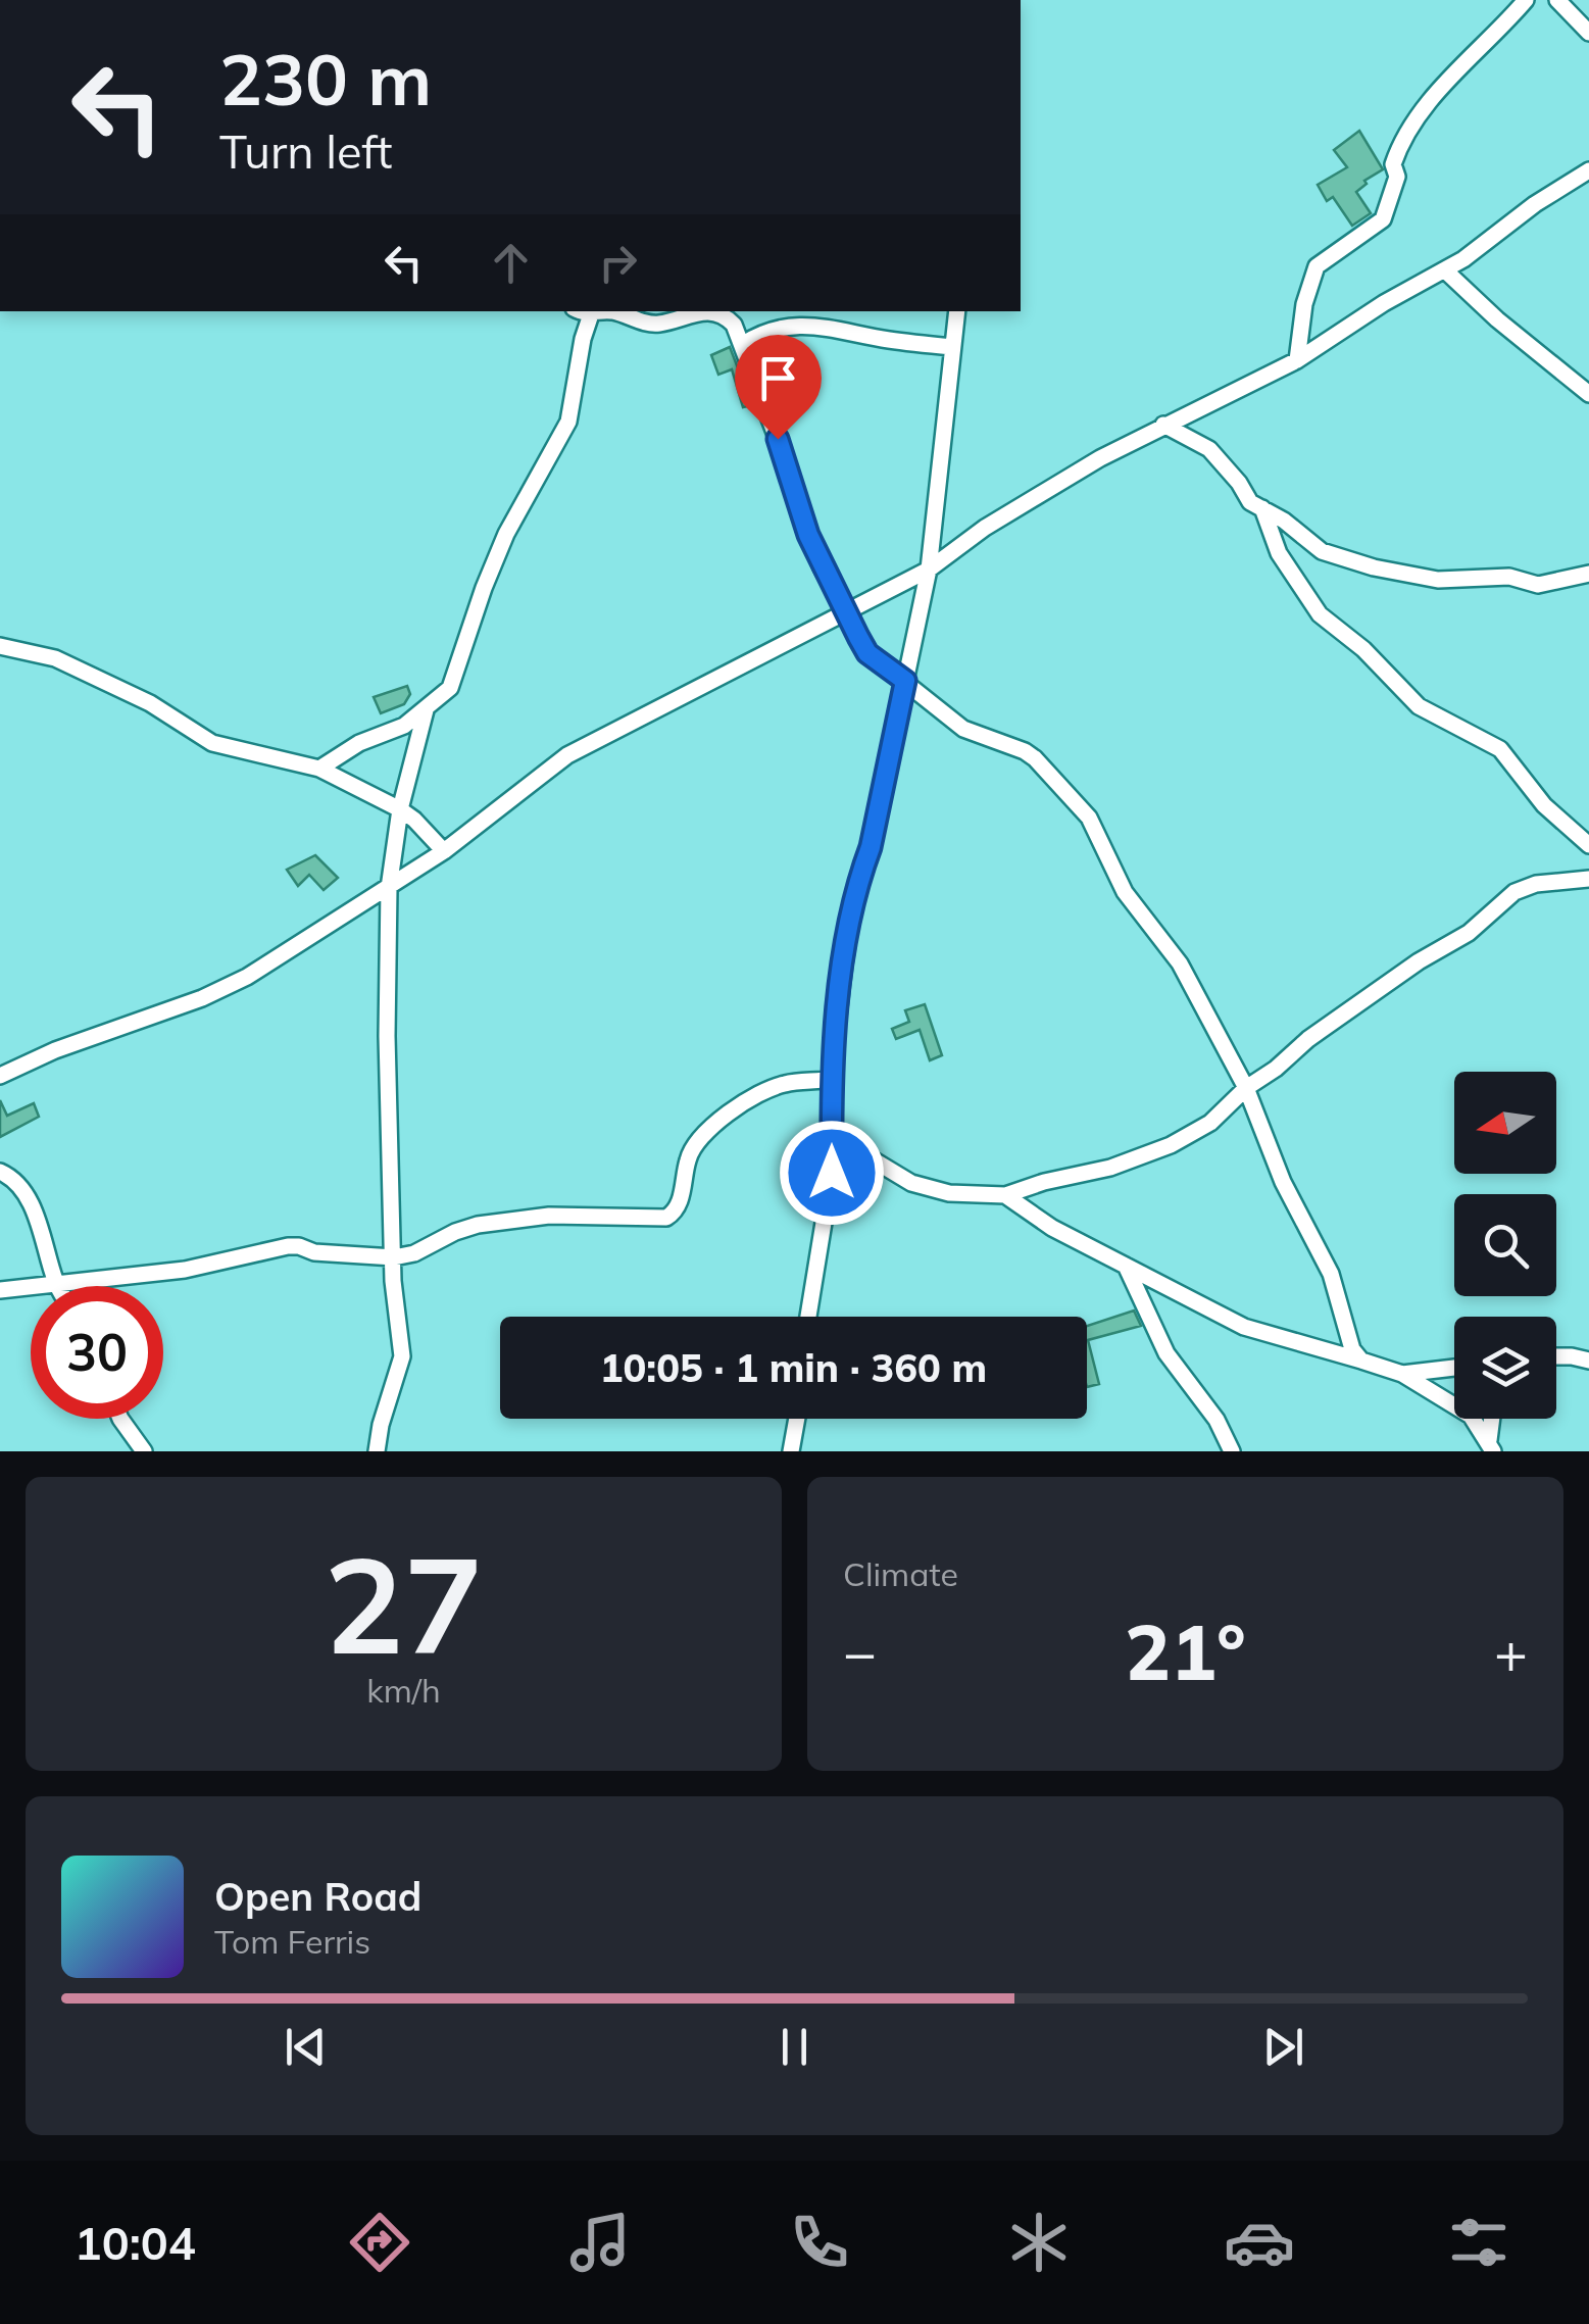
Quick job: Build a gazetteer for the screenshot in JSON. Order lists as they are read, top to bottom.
{
  "north": "left",
  "page": {
    "turn": ["230 m", "Turn left"],
    "limit": "30",
    "trip": "10:05 · 1 min · 360 m",
    "tile": [
      ["27", "km/h"],
      "Climate"
    ],
    "heat": ["−", "21°", "+"],
    "song": ["Open Road", "Tom Ferris"],
    "tabs": "10:04"
  }
}
